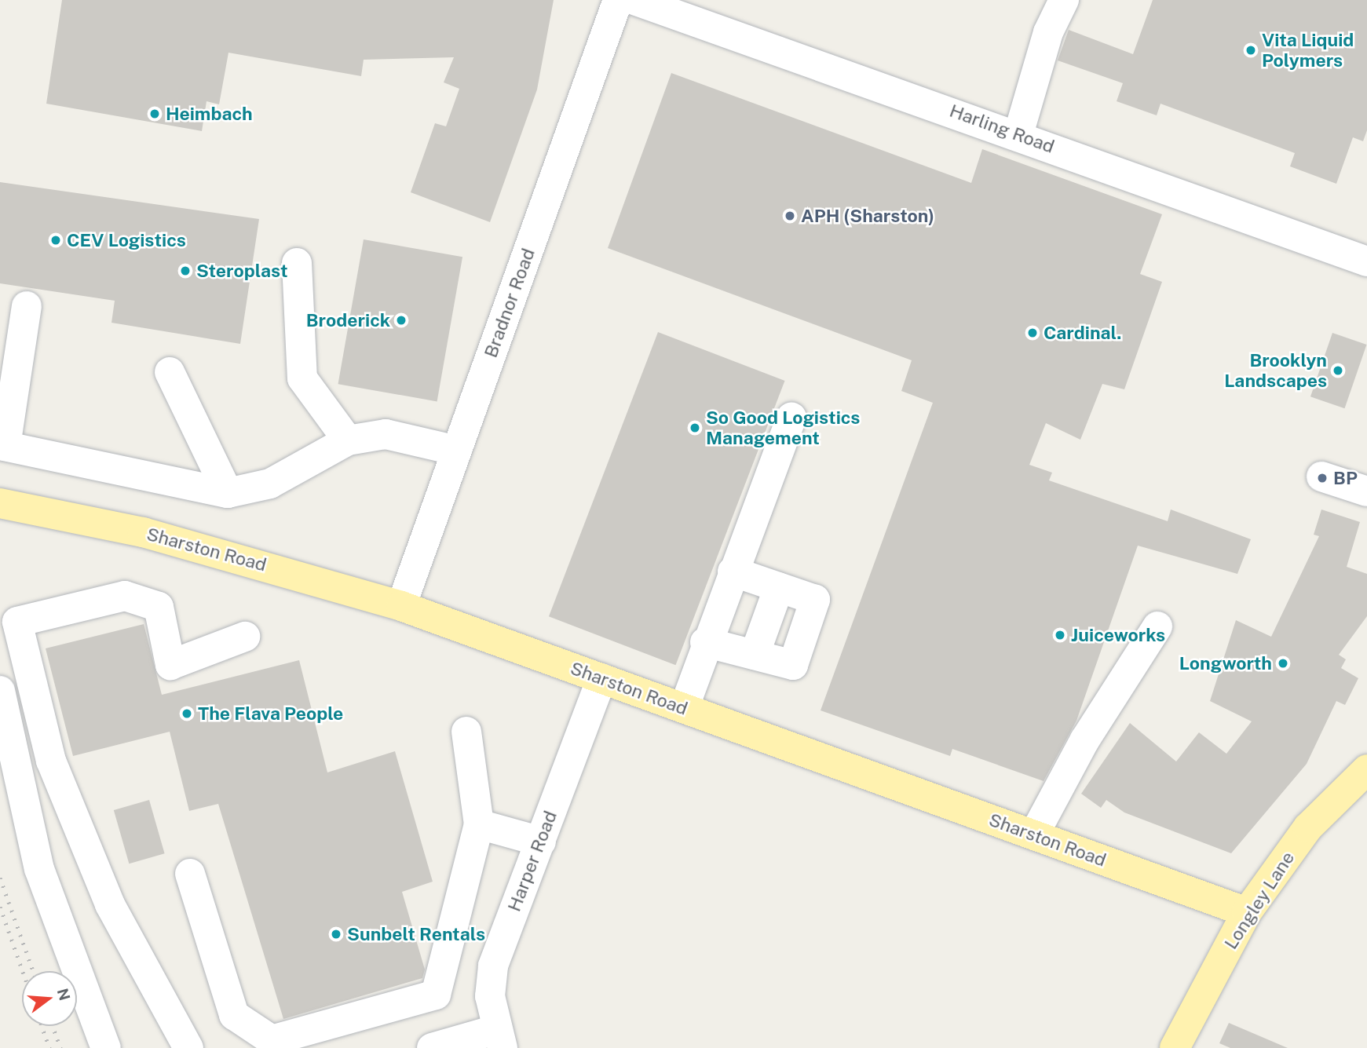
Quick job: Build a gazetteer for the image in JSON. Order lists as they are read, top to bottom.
{
  "streets": {
    "main road": ["Sharston Road", "Longley Lane"],
    "street": ["Harling Road", "Bradnor Road", "Harper Road"]
  },
  "crossings": [
    ["Bradnor Road", "Sharston Road"],
    ["Sharston Road", "Harper Road"],
    ["Sharston Road", "Longley Lane"]
  ],
  "places": [
    "Vita Liquid Polymers",
    "Heimbach",
    "APH (Sharston)",
    "CEV Logistics",
    "Steroplast",
    "Broderick",
    "Cardinal.",
    "Brooklyn Landscapes",
    "So Good Logistics Management",
    "BP",
    "Juiceworks",
    "Longworth",
    "The Flava People",
    "Sunbelt Rentals"
  ],
  "north": "right"
}
